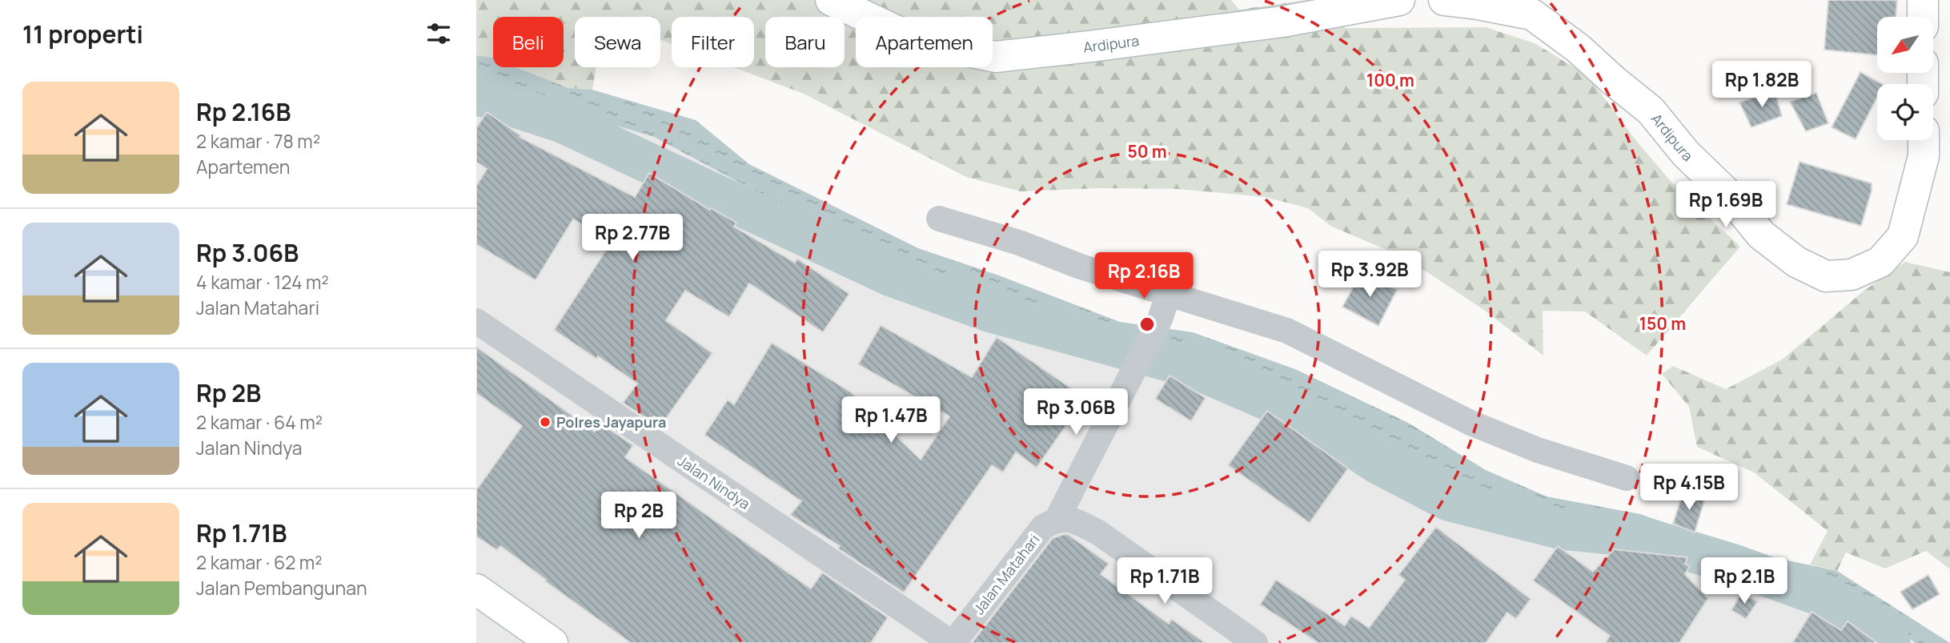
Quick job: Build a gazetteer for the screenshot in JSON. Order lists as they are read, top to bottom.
{
  "streets": {
    "street": ["Ardipura", "Jalan Nindya", "Jalan Matahari"]
  },
  "crossings": [
    ["Jalan Nindya", "Jalan Matahari"]
  ],
  "places": ["Polres Jayapura"],
  "north": "bottom left",
  "page": {
    "heading": "11 properti",
    "chip": [
      "Beli",
      "Sewa",
      "Filter",
      "Baru",
      "Apartemen"
    ],
    "price": [
      "Rp 1.82B",
      "Rp 1.69B",
      "Rp 2.77B",
      "Rp 3.92B",
      "Rp 2.16B",
      "Rp 3.06B",
      "Rp 1.47B",
      "Rp 4.15B",
      "Rp 2B",
      "Rp 1.71B",
      "Rp 2.1B"
    ],
    "list": [
      {
        "name": "Rp 2.16B",
        "note": "2 kamar · 78 m² · Apartemen"
      },
      {
        "name": "Rp 3.06B",
        "note": "4 kamar · 124 m² · Jalan Matahari"
      },
      {
        "name": "Rp 2B",
        "note": "2 kamar · 64 m² · Jalan Nindya"
      },
      {
        "name": "Rp 1.71B",
        "note": "2 kamar · 62 m² · Jalan Pembangunan"
      }
    ]
  },
  "rings": ["100 m", "50 m", "150 m"]
}
